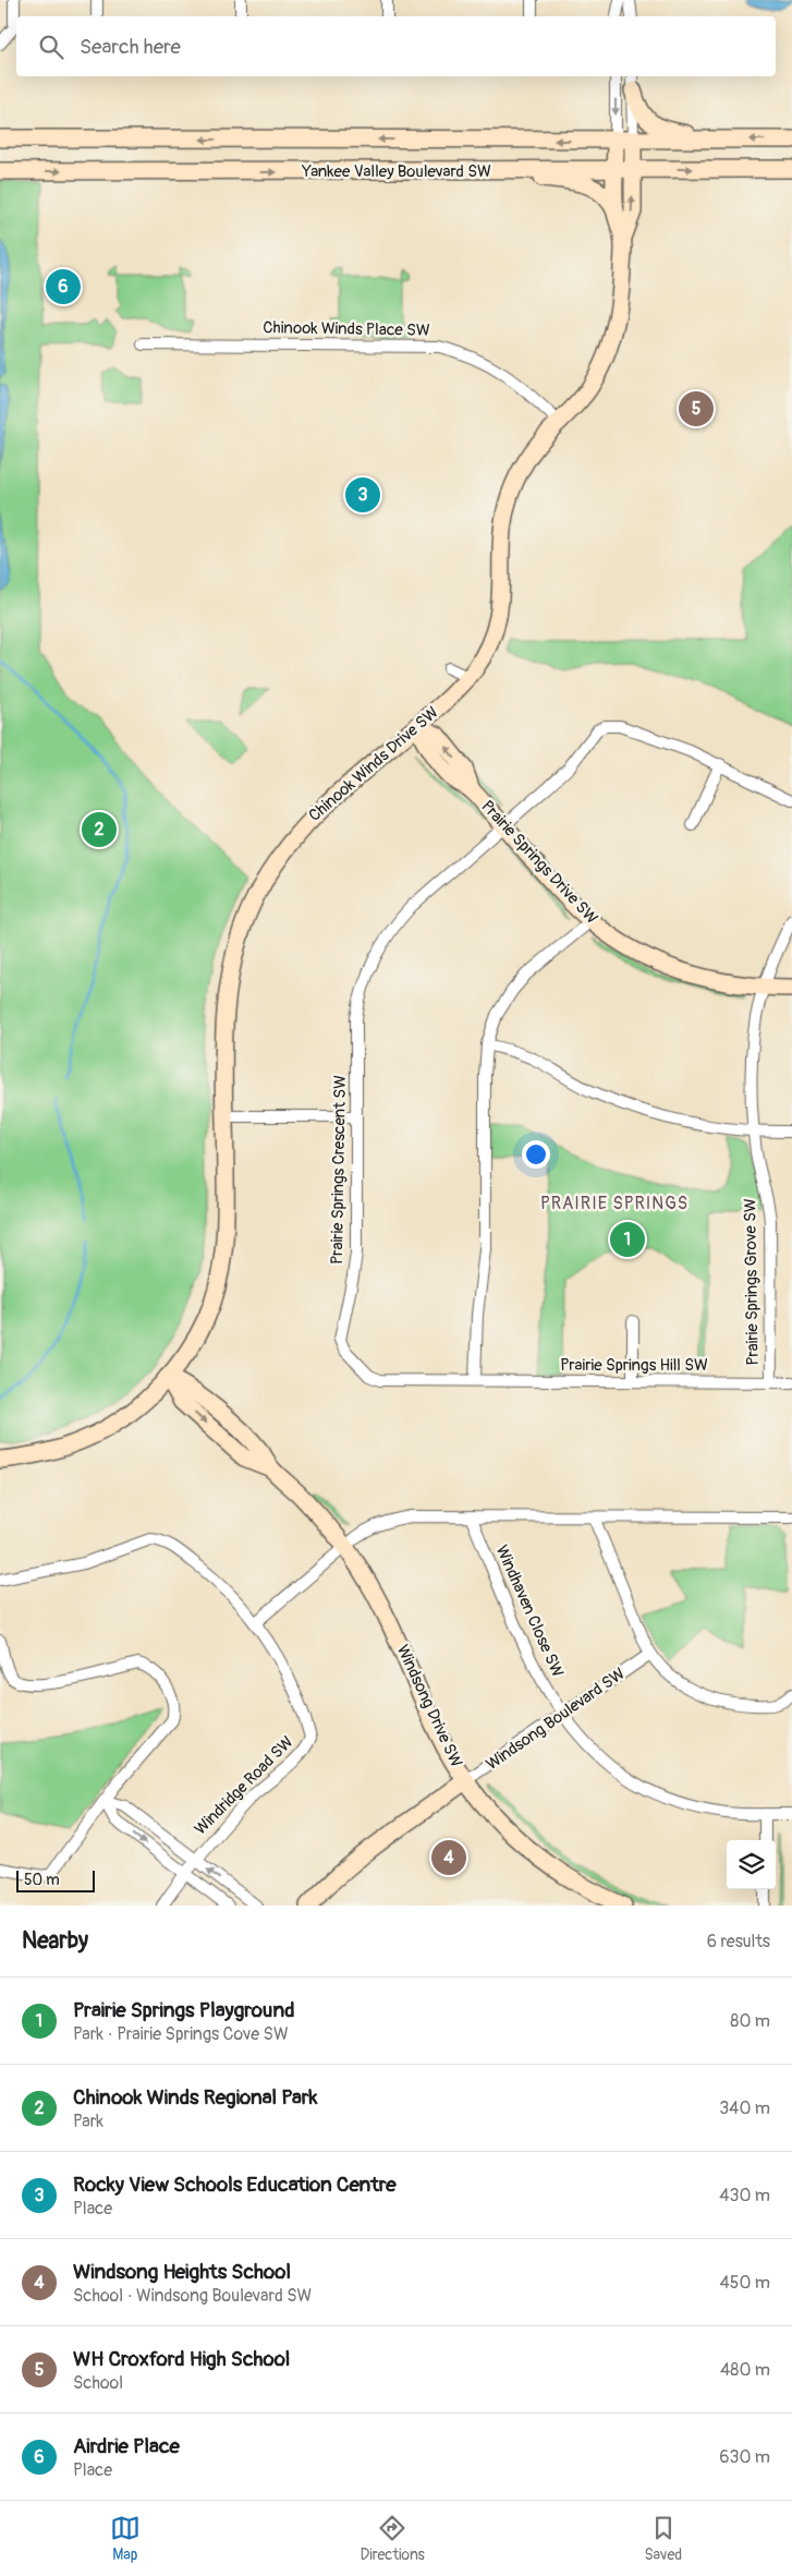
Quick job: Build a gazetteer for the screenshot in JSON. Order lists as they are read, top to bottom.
{
  "streets": {
    "street": [
      "Yankee Valley Boulevard SW",
      "Chinook Winds Place SW",
      "Chinook Winds Drive SW",
      "Prairie Springs Drive SW",
      "Prairie Springs Crescent SW",
      "Prairie Springs Grove SW",
      "Prairie Springs Hill SW",
      "Windhaven Close SW",
      "Windsong Drive SW",
      "Windsong Boulevard SW",
      "Windridge Road SW"
    ]
  },
  "crossings": [
    ["Yankee Valley Boulevard SW", "Chinook Winds Drive SW"],
    ["Chinook Winds Place SW", "Chinook Winds Drive SW"],
    ["Chinook Winds Drive SW", "Prairie Springs Drive SW"],
    ["Chinook Winds Drive SW", "Windsong Drive SW"],
    ["Prairie Springs Drive SW", "Prairie Springs Crescent SW"],
    ["Prairie Springs Drive SW", "Prairie Springs Grove SW"],
    ["Prairie Springs Crescent SW", "Prairie Springs Hill SW"],
    ["Prairie Springs Grove SW", "Prairie Springs Hill SW"],
    ["Windhaven Close SW", "Windsong Boulevard SW"],
    ["Windsong Drive SW", "Windsong Boulevard SW"]
  ],
  "districts": ["PRAIRIE SPRINGS"],
  "scale_bar": "50 m",
  "page": {
    "search": "Search here",
    "pins": [
      "6",
      "5",
      "3",
      "2",
      "1",
      "4"
    ],
    "scale": "50 m",
    "heading": ["Nearby", "6 results"],
    "list": [
      {
        "mark": "1",
        "name": "Prairie Springs Playground",
        "note": "Park · Prairie Springs Cove SW",
        "value": "80 m"
      },
      {
        "mark": "2",
        "name": "Chinook Winds Regional Park",
        "note": "Park",
        "value": "340 m"
      },
      {
        "mark": "3",
        "name": "Rocky View Schools Education Centre",
        "note": "Place",
        "value": "430 m"
      },
      {
        "mark": "4",
        "name": "Windsong Heights School",
        "note": "School · Windsong Boulevard SW",
        "value": "450 m"
      },
      {
        "mark": "5",
        "name": "WH Croxford High School",
        "note": "School",
        "value": "480 m"
      },
      {
        "mark": "6",
        "name": "Airdrie Place",
        "note": "Place",
        "value": "630 m"
      }
    ],
    "nav": ["Map", "Directions", "Saved"]
  }
}
